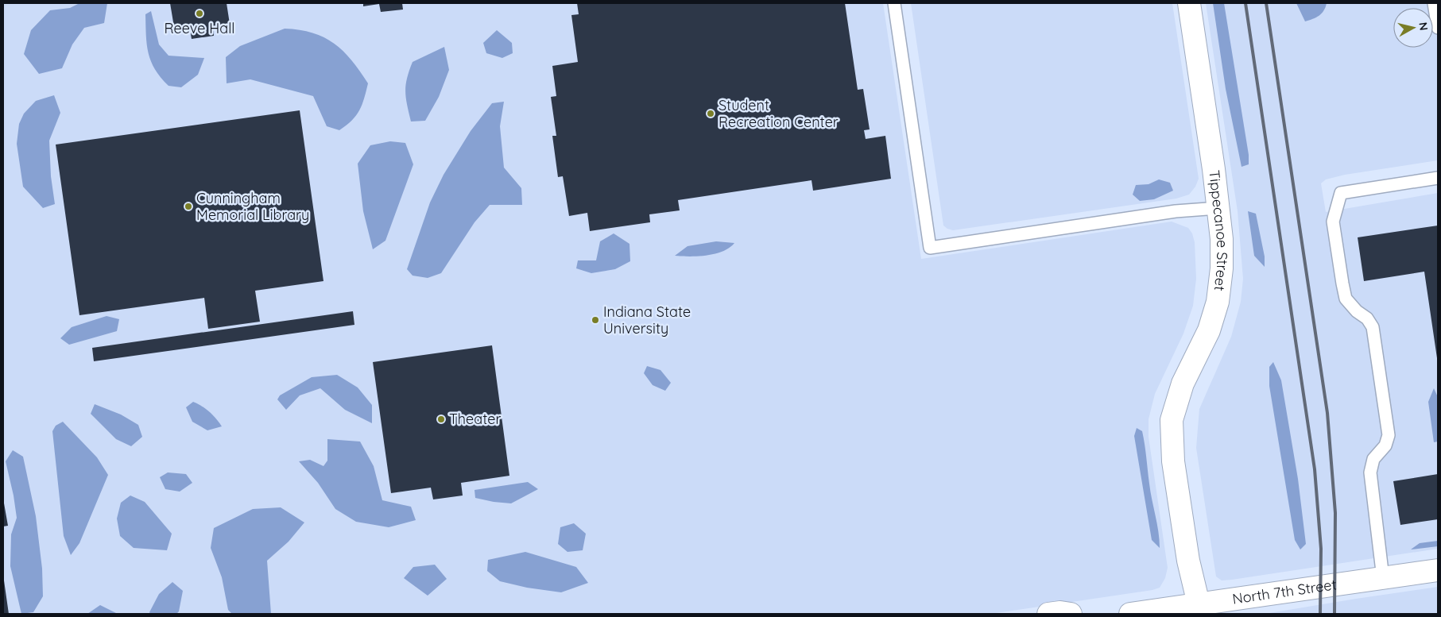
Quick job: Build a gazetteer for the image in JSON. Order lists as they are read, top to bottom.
{
  "streets": {
    "street": ["Tippecanoe Street", "North 7th Street"]
  },
  "crossings": [
    ["Tippecanoe Street", "North 7th Street"]
  ],
  "places": [
    "Reeve Hall",
    "Student Recreation Center",
    "Cunningham Memorial Library",
    "Indiana State University",
    "Theater"
  ],
  "north": "right"
}
